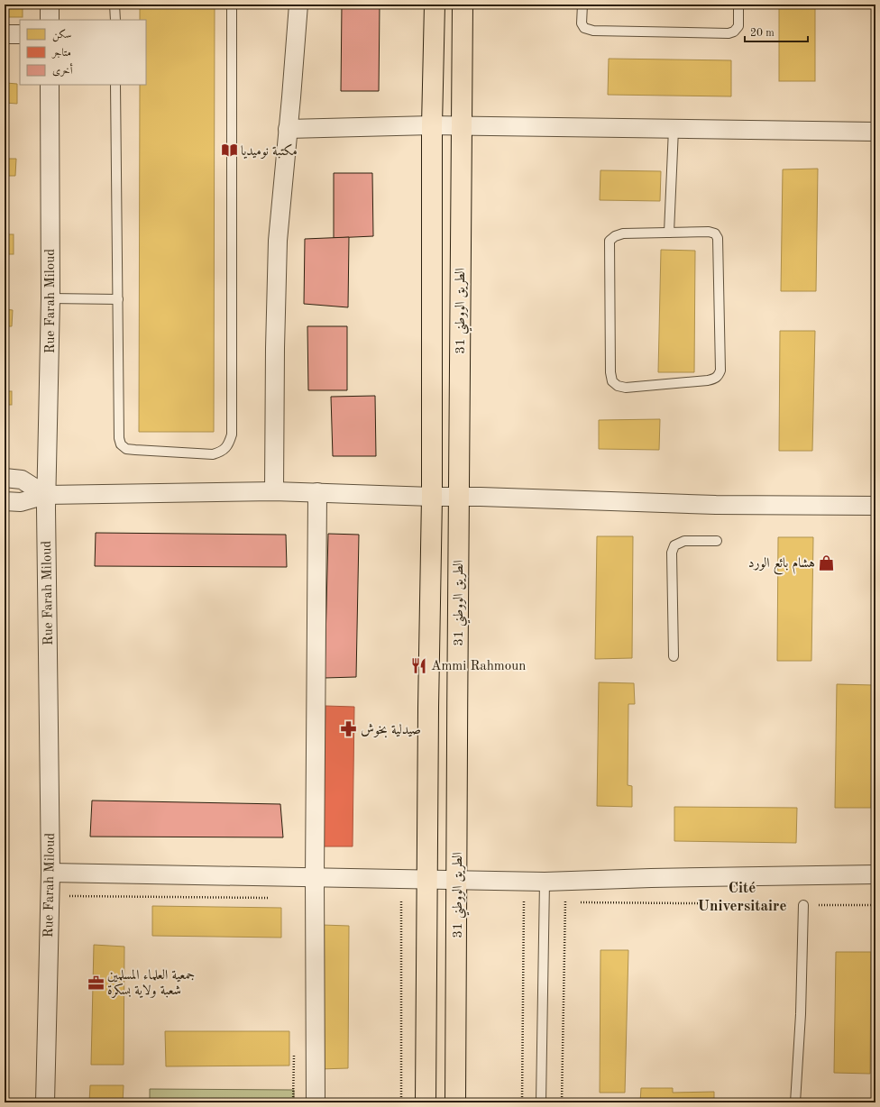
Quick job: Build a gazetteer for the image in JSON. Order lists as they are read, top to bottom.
{
  "streets": {
    "main road": ["الطريق الووطني 31"],
    "street": ["Rue Farah Miloud"]
  },
  "districts": ["Cité Universitaire"],
  "places": {
    "library": ["مكتبة نوميديا"],
    "shop": ["هشام بائع الورد"],
    "restaurant": ["Ammi Rahmoun"],
    "pharmacy": ["صيدلية بخوش"],
    "office": ["جمعية العلماء المسلمين شعبة ولاية بسكرة"]
  },
  "legend": ["سكن", "متاجر", "أخرى"],
  "scale_bar": "20 m"
}
